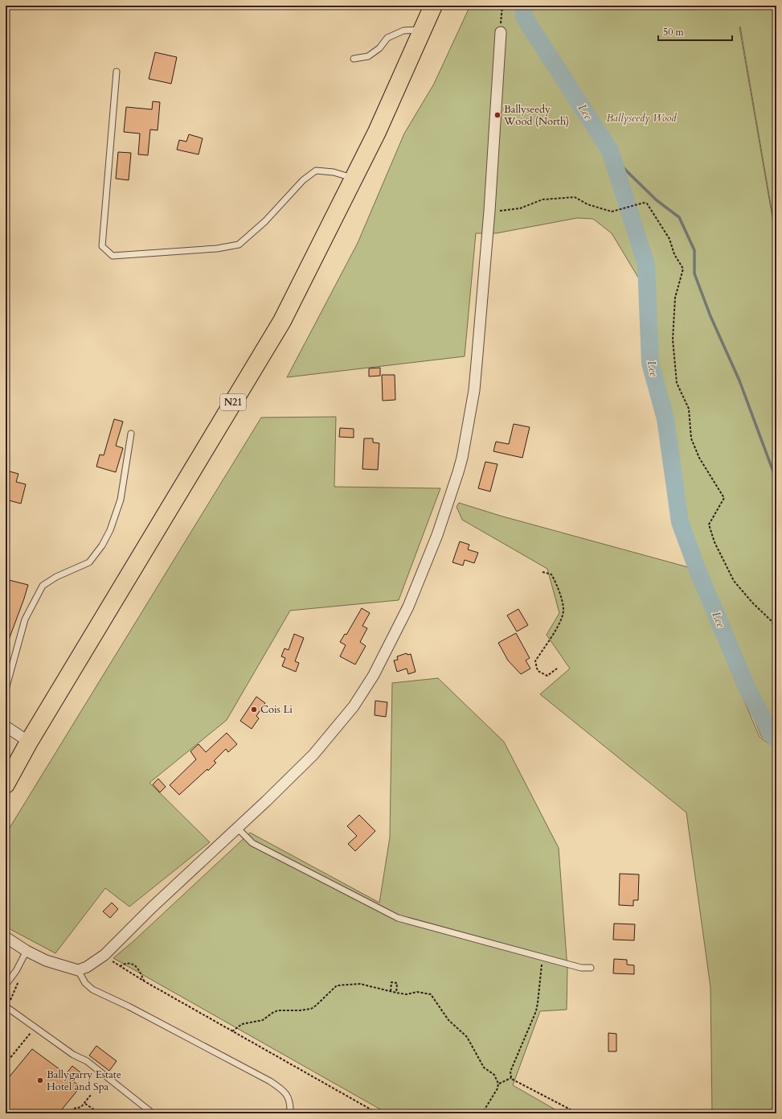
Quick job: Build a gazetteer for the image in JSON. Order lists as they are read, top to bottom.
{
  "streets": {
    "highway": ["N21"]
  },
  "water": ["Lee"],
  "parks": ["Ballyseedy Wood"],
  "places": ["Ballyseedy Wood (North)", "Cois Li", "Ballygarry Estate Hotel and Spa"],
  "scale_bar": "50 m"
}
